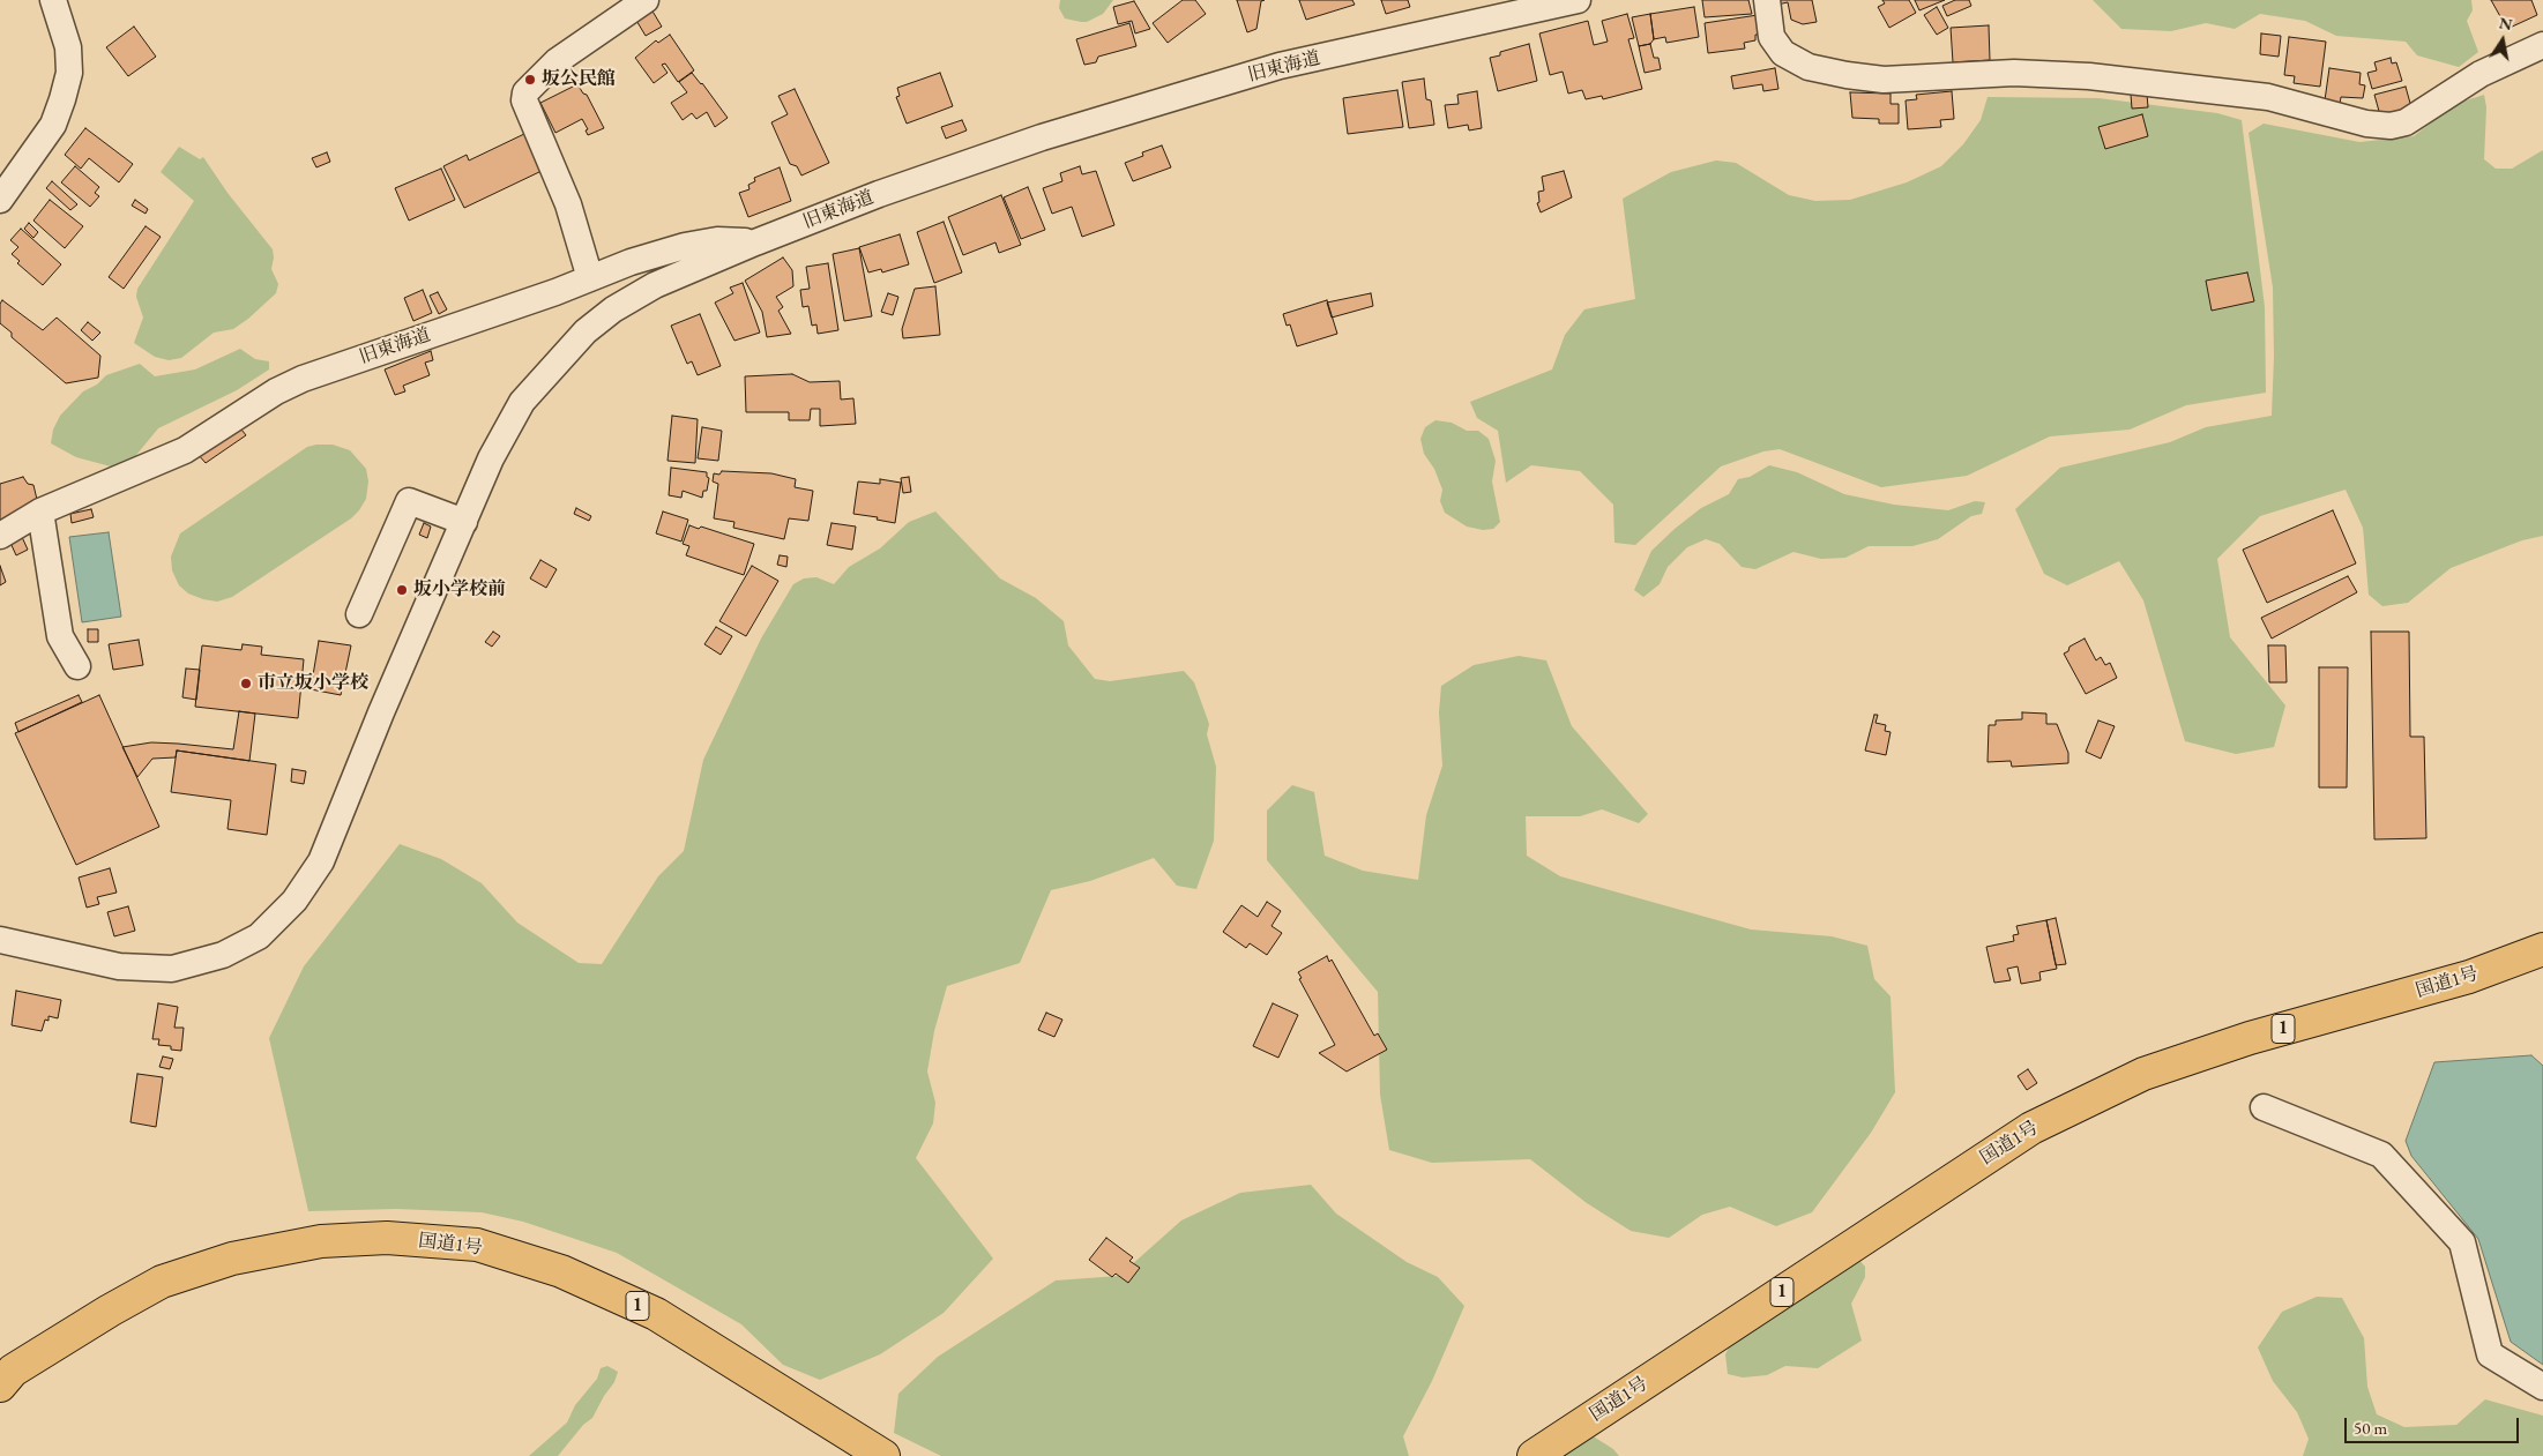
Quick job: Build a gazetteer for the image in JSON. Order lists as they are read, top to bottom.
{
  "streets": {
    "highway": ["国道1号", "1"],
    "street": ["旧東海道"]
  },
  "places": ["坂公民館", "坂小学校前", "市立坂小学校"],
  "scale_bar": "50 m",
  "north": "top"
}
